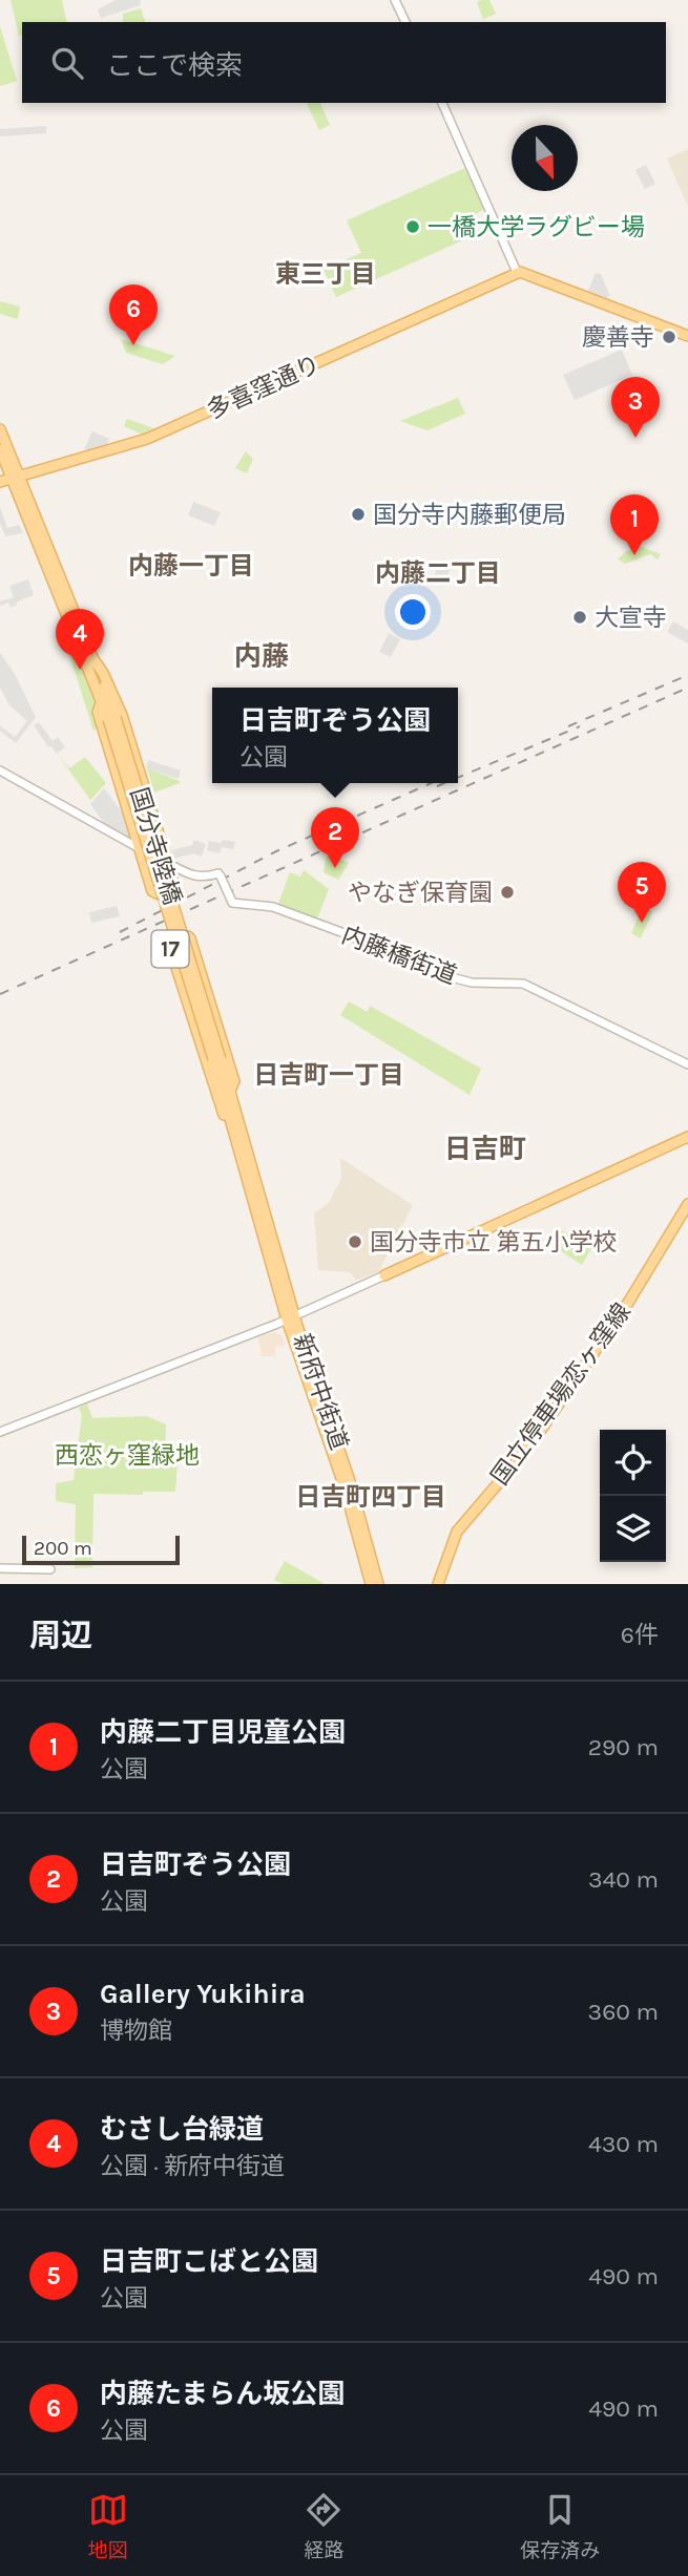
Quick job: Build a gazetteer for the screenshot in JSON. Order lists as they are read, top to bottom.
{
  "streets": {
    "main road": [
      "多喜窪通り",
      "国分寺陸橋",
      "17",
      "新府中街道",
      "国立停車場恋ヶ窪線"
    ],
    "street": ["内藤橋街道"]
  },
  "crossings": [
    ["多喜窪通り", "17"],
    ["国分寺陸橋", "17"],
    ["国分寺陸橋", "新府中街道"],
    ["17", "内藤橋街道"],
    ["17", "新府中街道"]
  ],
  "districts": [
    "東三丁目",
    "内藤一丁目",
    "内藤二丁目",
    "内藤",
    "日吉町一丁目",
    "日吉町",
    "日吉町四丁目"
  ],
  "parks": ["西恋ヶ窪緑地"],
  "places": [
    "一橋大学ラグビー場",
    "慶善寺",
    "国分寺内藤郵便局",
    "大宣寺",
    "やなぎ保育園",
    "国分寺市立 第五小学校"
  ],
  "scale_bar": "200 m",
  "north": "bottom",
  "page": {
    "search": "ここで検索",
    "pins": [
      "6",
      "3",
      "1",
      "4",
      "2",
      "5"
    ],
    "popup": ["日吉町ぞう公園", "公園"],
    "scale": "200 m",
    "heading": ["周辺", "6件"],
    "list": [
      {
        "mark": "1",
        "name": "内藤二丁目児童公園",
        "note": "公園",
        "value": "290 m"
      },
      {
        "mark": "2",
        "name": "日吉町ぞう公園",
        "note": "公園",
        "value": "340 m"
      },
      {
        "mark": "3",
        "name": "Gallery Yukihira",
        "note": "博物館",
        "value": "360 m"
      },
      {
        "mark": "4",
        "name": "むさし台緑道",
        "note": "公園 · 新府中街道",
        "value": "430 m"
      },
      {
        "mark": "5",
        "name": "日吉町こばと公園",
        "note": "公園",
        "value": "490 m"
      },
      {
        "mark": "6",
        "name": "内藤たまらん坂公園",
        "note": "公園",
        "value": "490 m"
      }
    ],
    "nav": ["地図", "経路", "保存済み"]
  }
}
